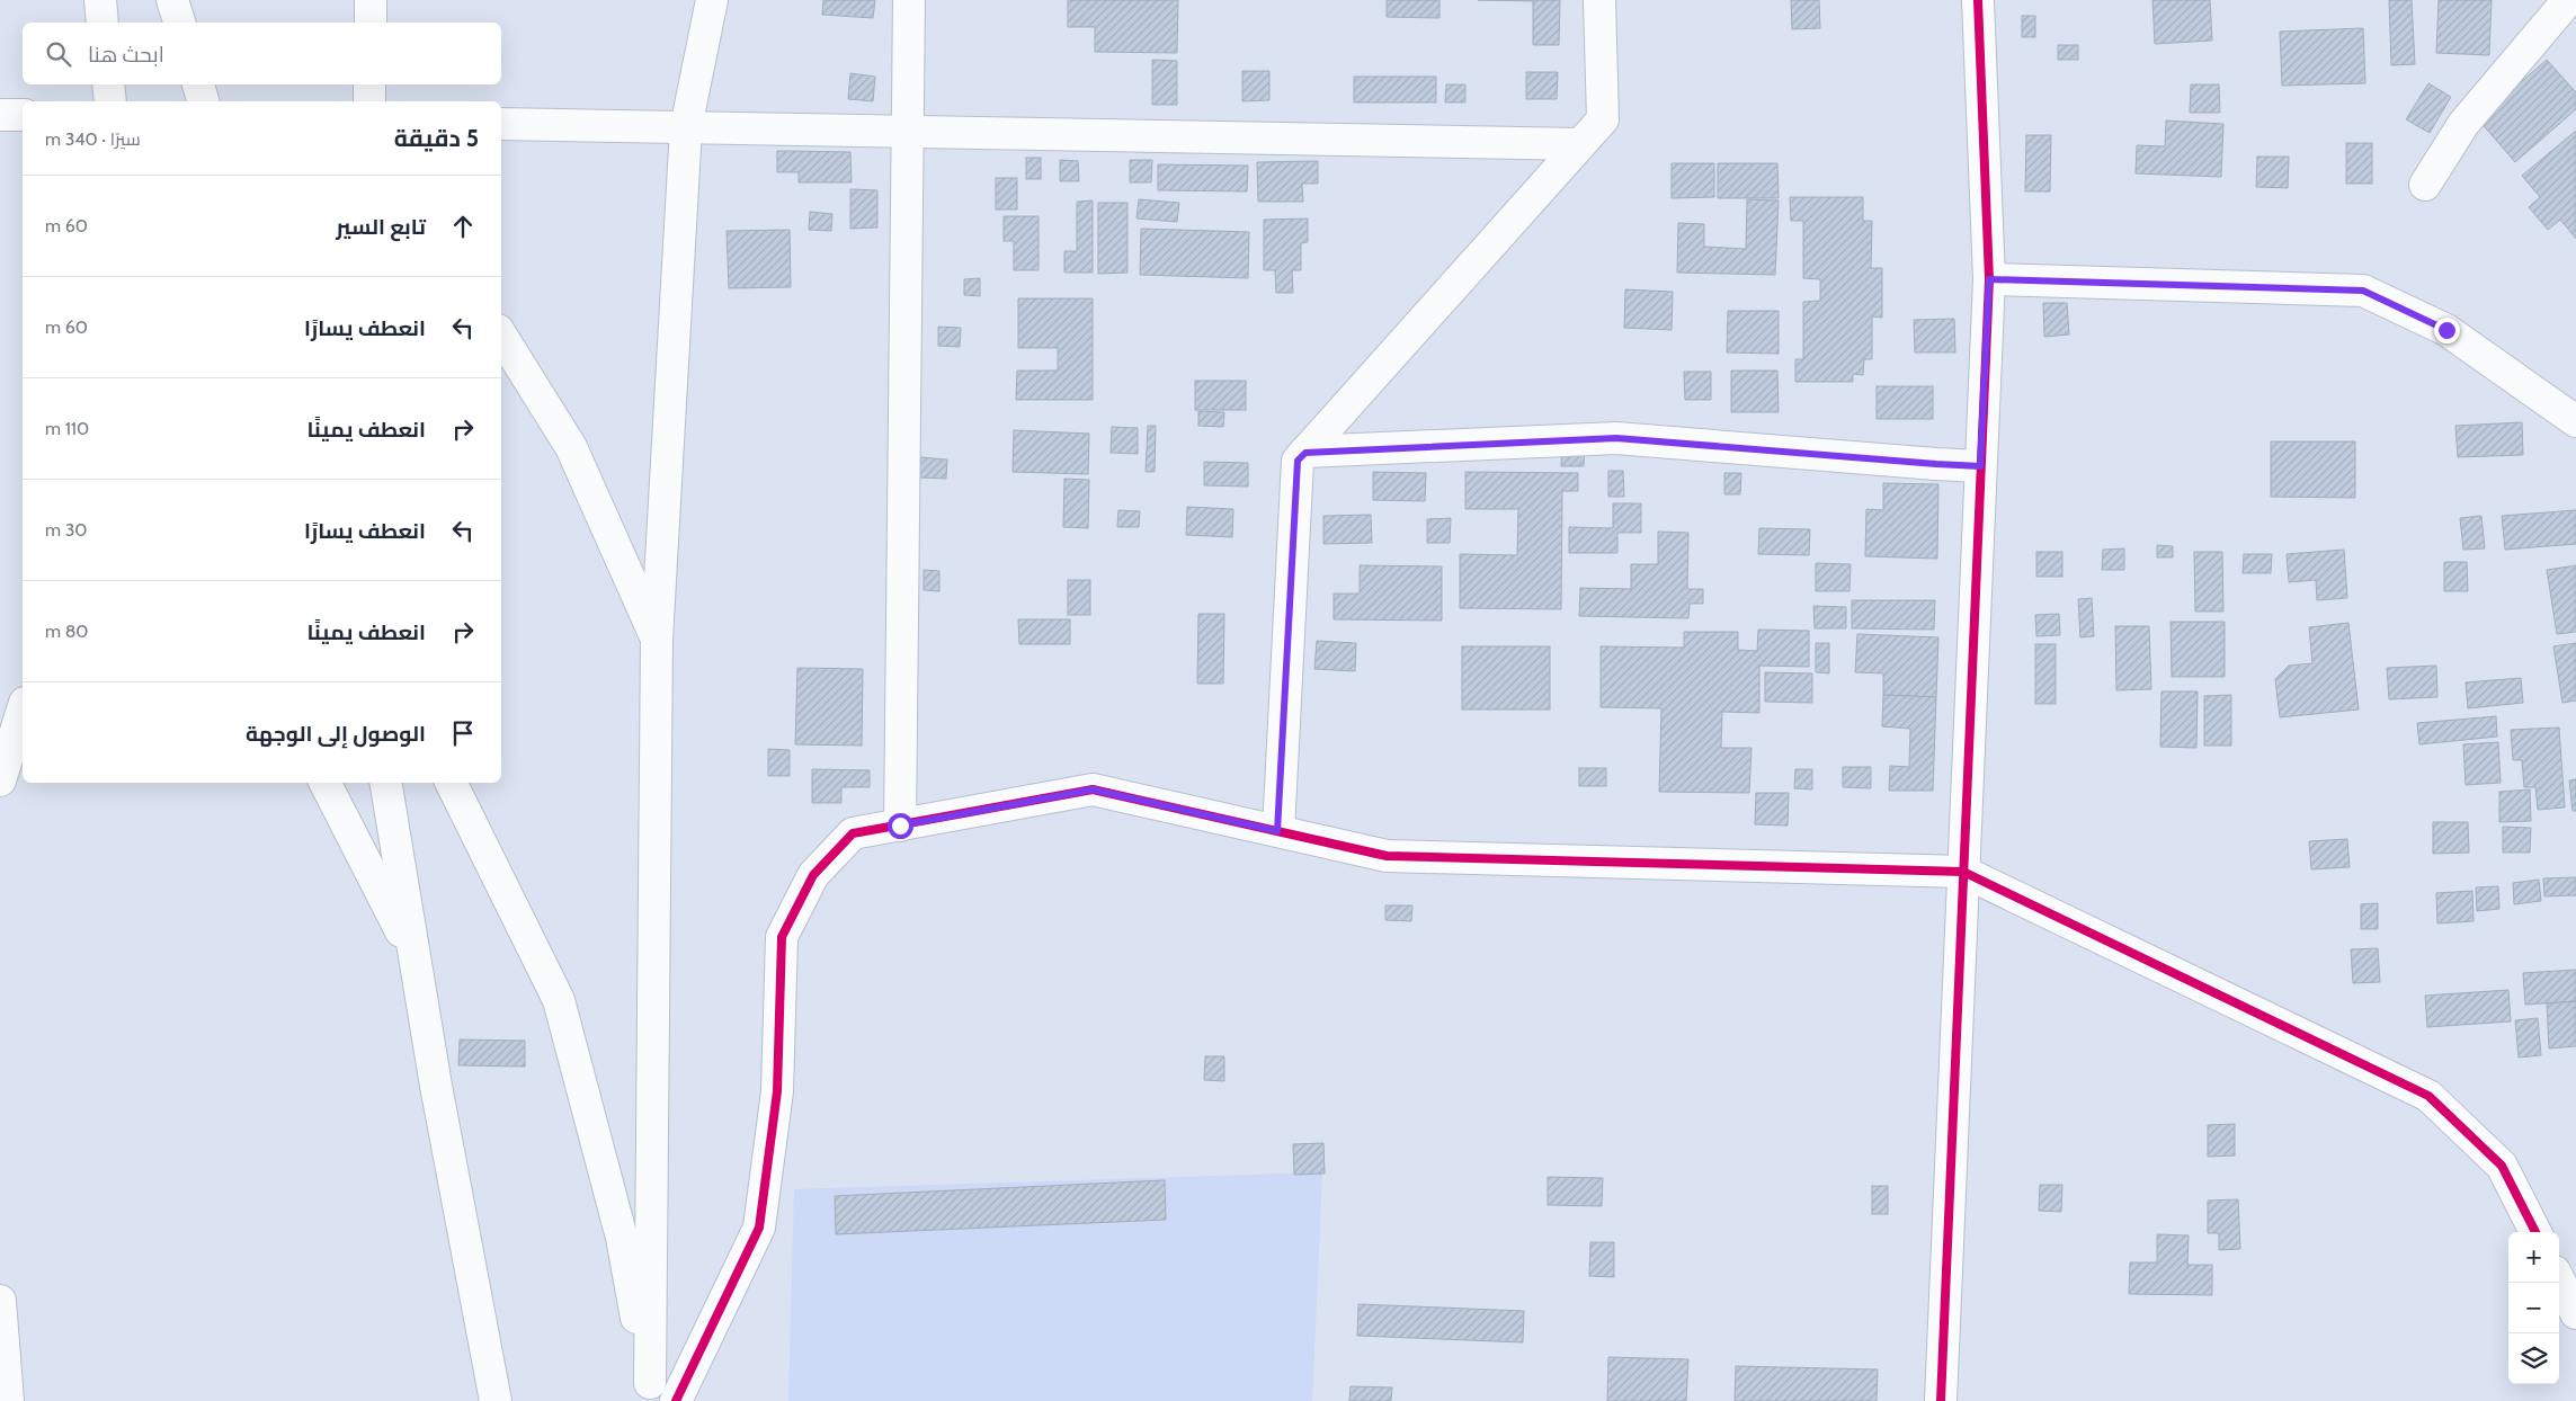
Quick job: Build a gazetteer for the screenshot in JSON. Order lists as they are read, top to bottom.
{
  "page": {
    "search": "ابحث هنا",
    "heading": ["5 دقيقة", "سيرًا · 340 m"],
    "list": [
      ["تابع السير", "60 m"],
      ["انعطف يسارًا", "60 m"],
      ["انعطف يمينًا", "110 m"],
      ["انعطف يسارًا", "30 m"],
      ["انعطف يمينًا", "80 m"],
      "الوصول إلى الوجهة"
    ],
    "map_buttons": ["+", "−"]
  }
}
